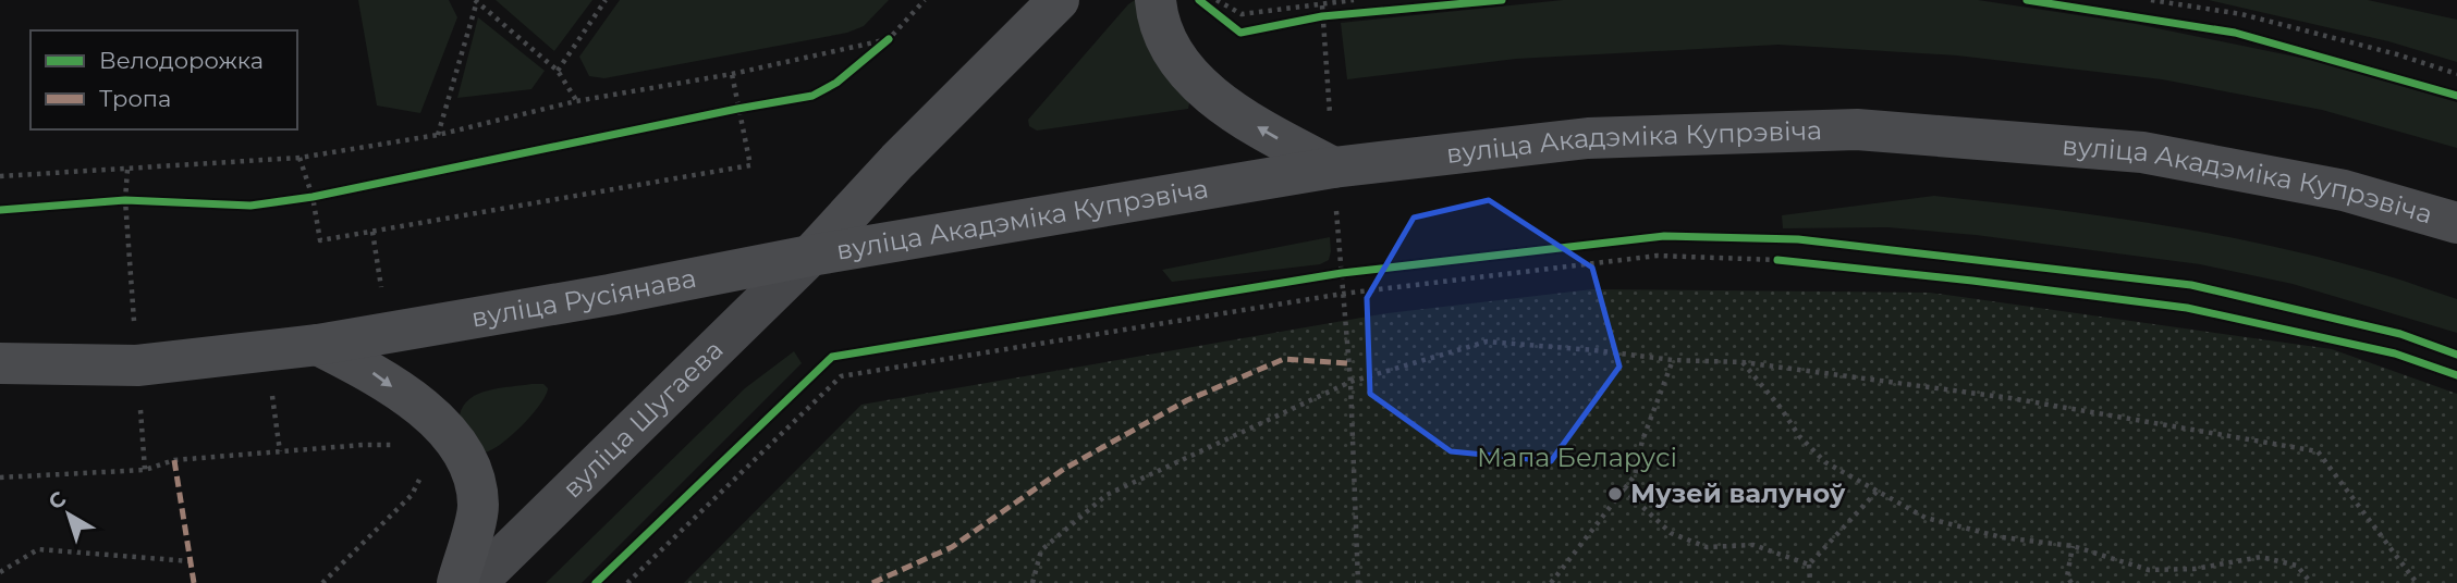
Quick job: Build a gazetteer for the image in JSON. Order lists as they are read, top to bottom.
{
  "streets": {
    "main road": ["вуліца Акадэміка Купрэвіча", "вуліца Русіянава"],
    "street": ["вуліца Шугаева"]
  },
  "crossings": [
    ["вуліца Акадэміка Купрэвіча", "вуліца Русіянава"],
    ["вуліца Акадэміка Купрэвіча", "вуліца Шугаева"],
    ["вуліца Русіянава", "вуліца Шугаева"]
  ],
  "parks": ["Мапа Беларусі"],
  "places": ["Музей валуноў"],
  "legend": ["Велодорожка", "Тропа"],
  "north": "top left"
}
